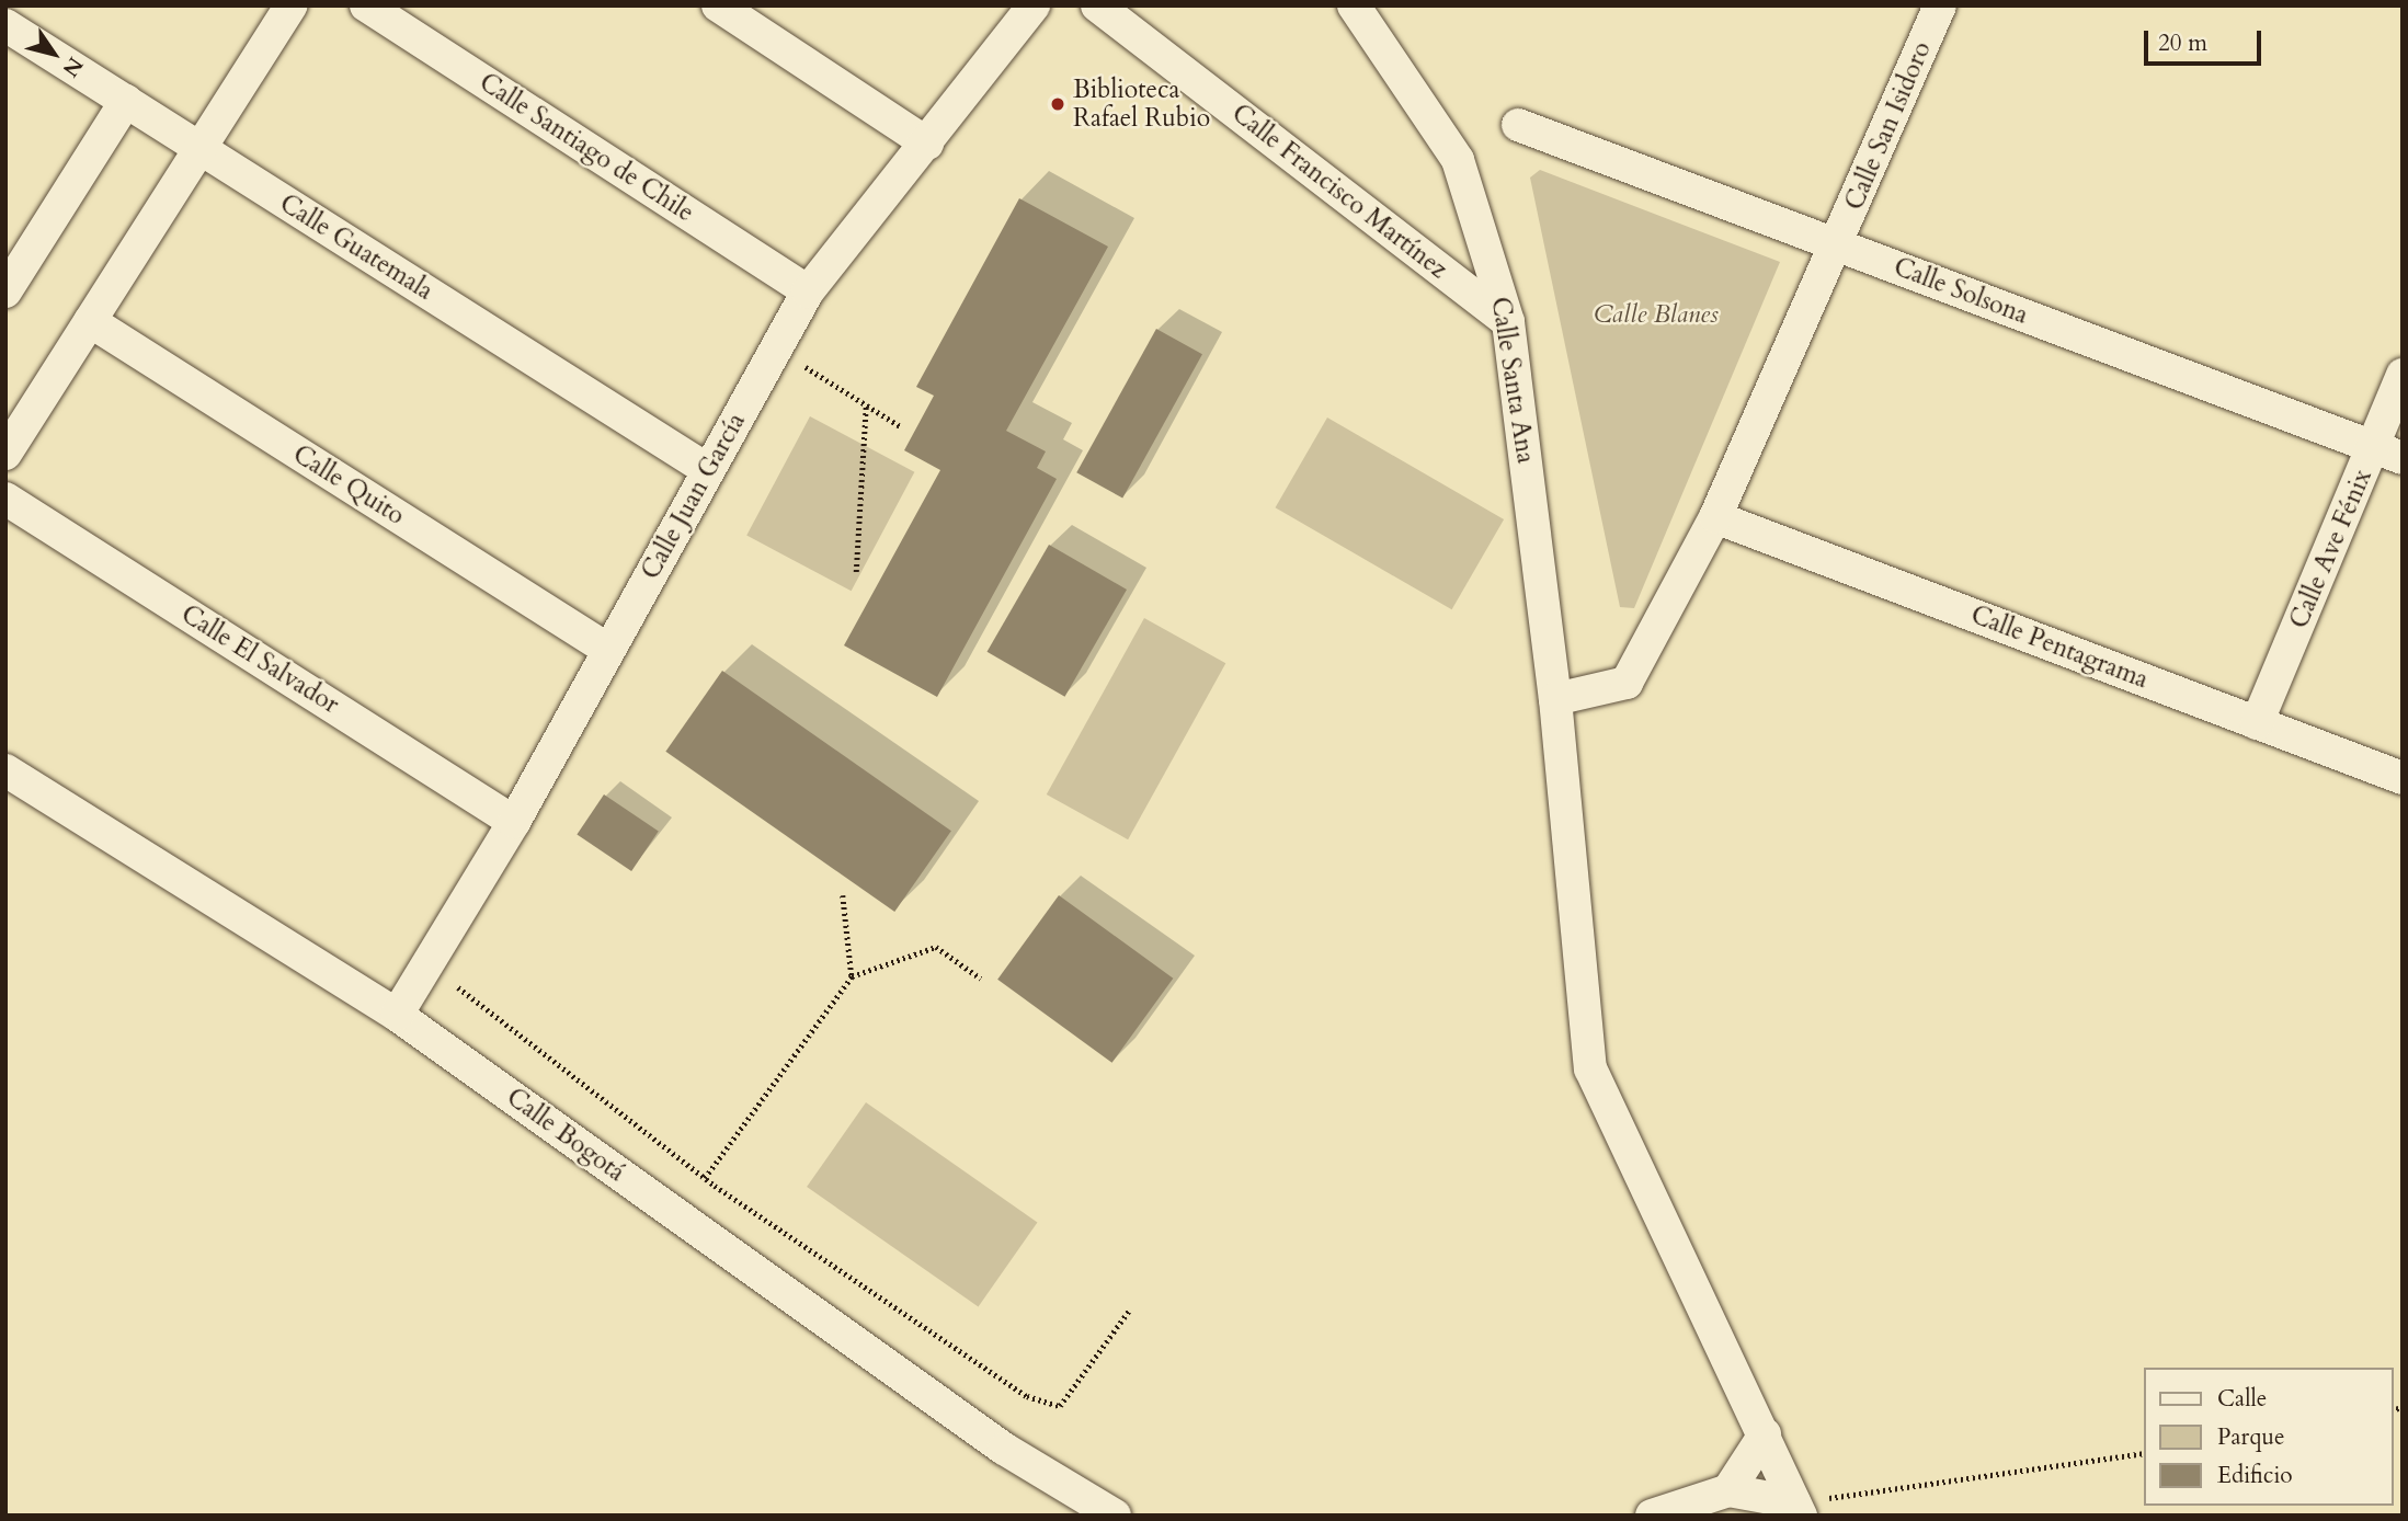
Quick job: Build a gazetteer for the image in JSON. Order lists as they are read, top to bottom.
{
  "streets": {
    "street": [
      "Calle San Isidoro",
      "Calle Santiago de Chile",
      "Calle Francisco Martínez",
      "Calle Guatemala",
      "Calle Solsona",
      "Calle Santa Ana",
      "Calle Quito",
      "Calle Juan García",
      "Calle Ave Fénix",
      "Calle Pentagrama",
      "Calle El Salvador",
      "Calle Bogotá"
    ]
  },
  "crossings": [
    ["Calle San Isidoro", "Calle Solsona"],
    ["Calle Santiago de Chile", "Calle Juan García"],
    ["Calle Francisco Martínez", "Calle Santa Ana"],
    ["Calle Guatemala", "Calle Juan García"],
    ["Calle Solsona", "Calle Ave Fénix"],
    ["Calle Quito", "Calle Juan García"],
    ["Calle Juan García", "Calle El Salvador"],
    ["Calle Juan García", "Calle Bogotá"],
    ["Calle Ave Fénix", "Calle Pentagrama"]
  ],
  "parks": ["Calle Blanes"],
  "places": ["Biblioteca Rafael Rubio"],
  "legend": ["Calle", "Parque", "Edificio"],
  "scale_bar": "20 m",
  "north": "bottom right"
}
